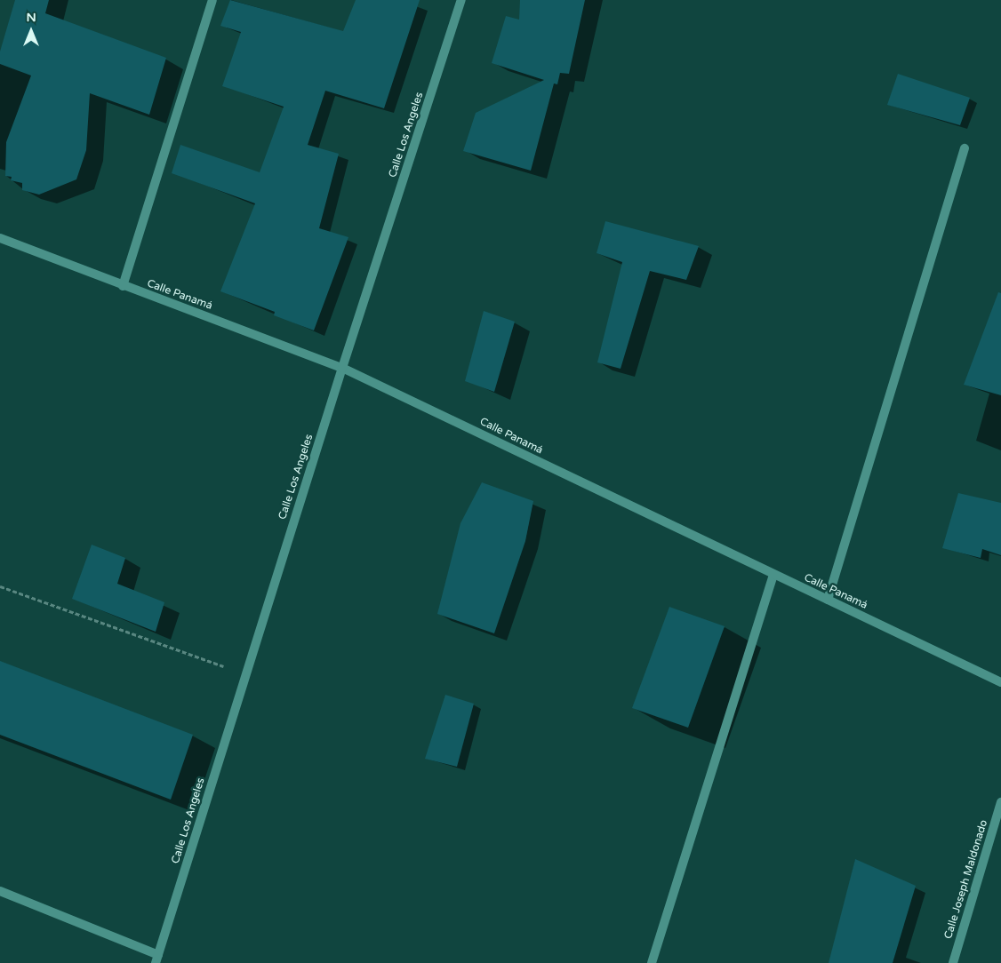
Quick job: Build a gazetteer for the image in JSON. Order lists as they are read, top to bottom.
{
  "streets": {
    "street": ["Calle Los Angeles", "Calle Panamá", "Calle Joseph Maldonado"]
  },
  "crossings": [
    ["Calle Los Angeles", "Calle Panamá"]
  ],
  "north": "top"
}
